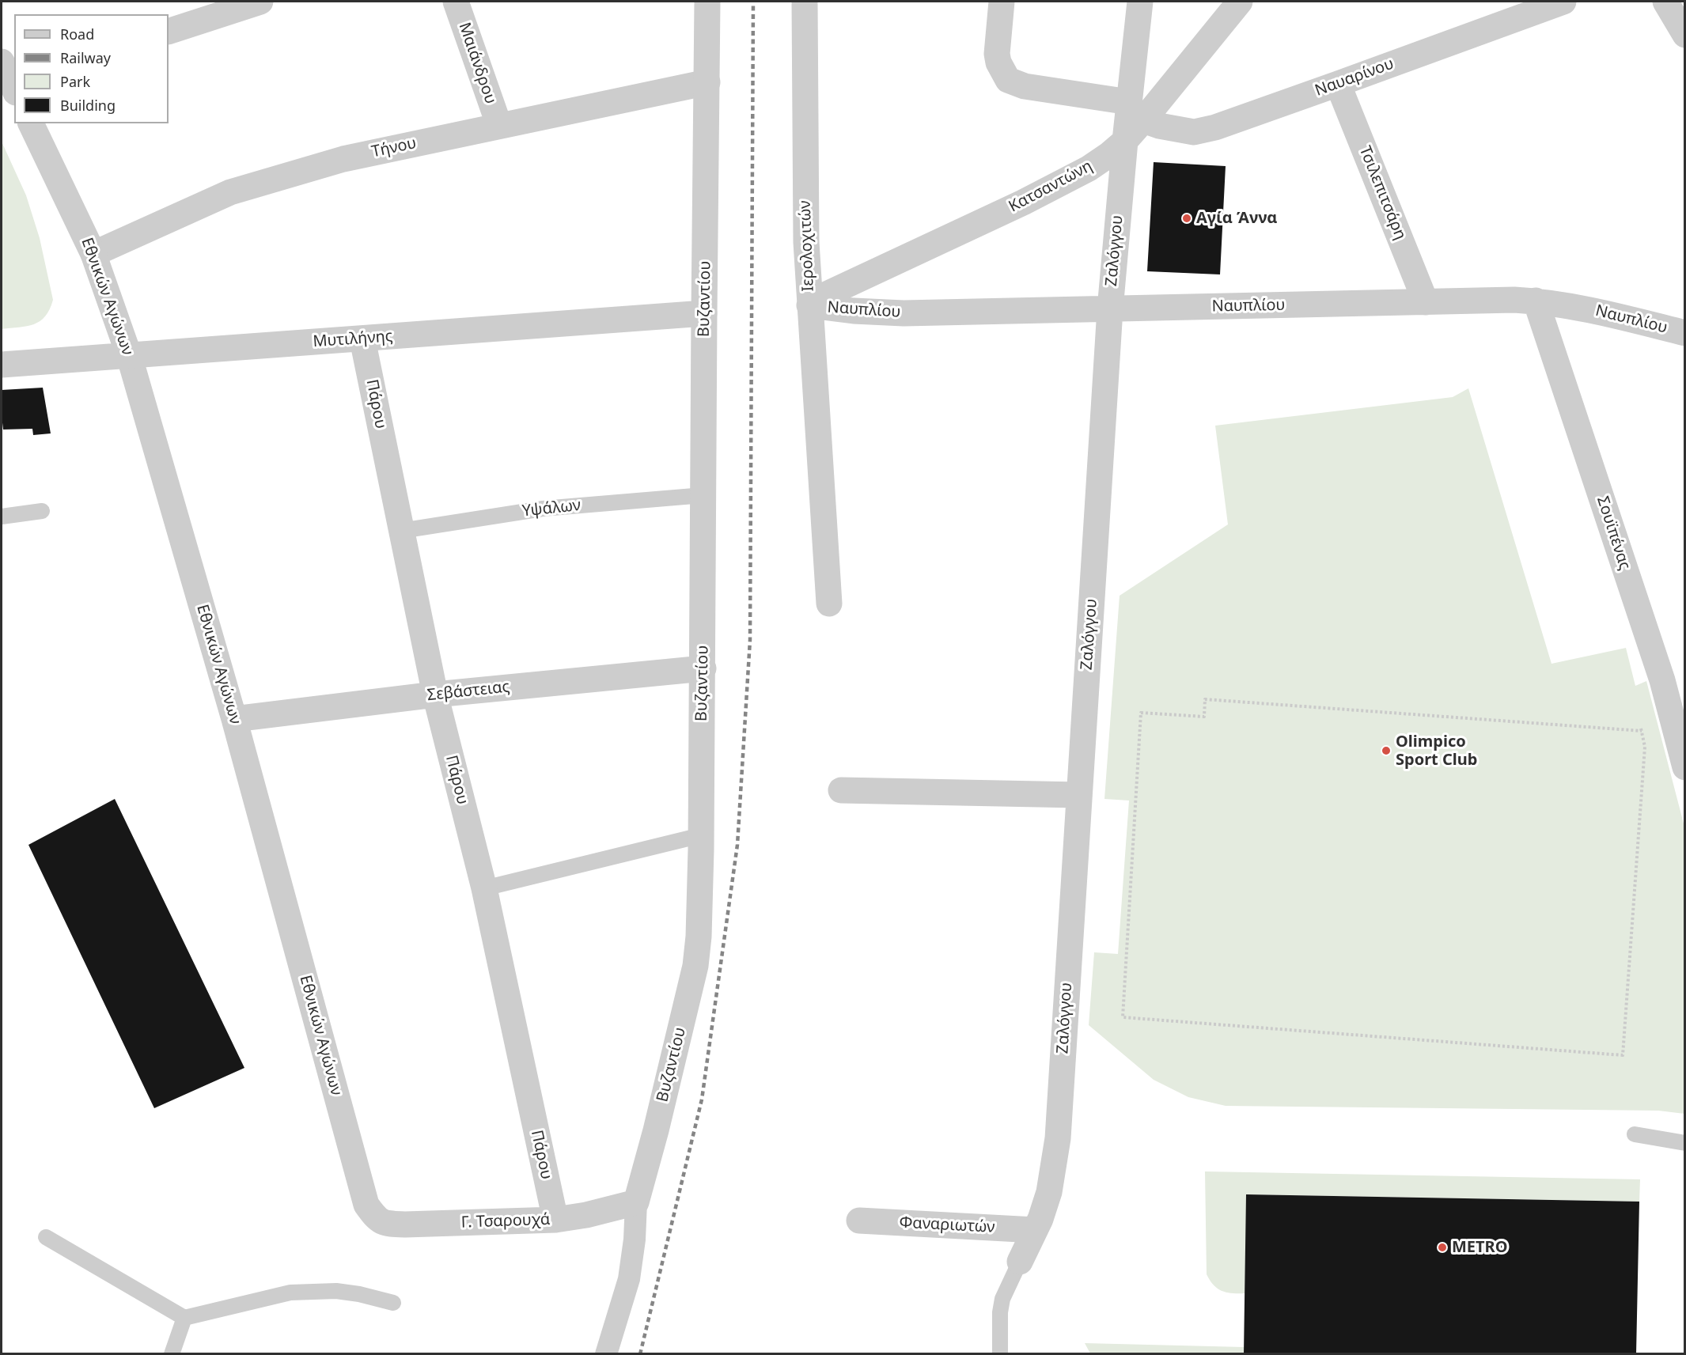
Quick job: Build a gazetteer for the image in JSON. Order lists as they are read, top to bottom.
{
  "streets": {
    "street": [
      "Μαιάνδρου",
      "Ναυαρίνου",
      "Τήνου",
      "Κατσαντώνη",
      "Τσιλεπιτσάρη",
      "Ιερολοχιτών",
      "Ζαλόγγου",
      "Εθνικών Αγώνων",
      "Βυζαντίου",
      "Ναυπλίου",
      "Μυτιλήνης",
      "Πάρου",
      "Σουϊπένας",
      "Σεβάστειας",
      "Γ. Τσαρουχά",
      "Φαναριωτών"
    ],
    "lane": ["Υψάλων"]
  },
  "crossings": [
    ["Μαιάνδρου", "Τήνου"],
    ["Ναυαρίνου", "Τσιλεπιτσάρη"],
    ["Ναυαρίνου", "Ζαλόγγου"],
    ["Τήνου", "Εθνικών Αγώνων"],
    ["Τήνου", "Βυζαντίου"],
    ["Κατσαντώνη", "Ιερολοχιτών"],
    ["Κατσαντώνη", "Ζαλόγγου"],
    ["Κατσαντώνη", "Ναυπλίου"],
    ["Τσιλεπιτσάρη", "Ναυπλίου"],
    ["Ιερολοχιτών", "Ναυπλίου"],
    ["Ζαλόγγου", "Ναυπλίου"],
    ["Ζαλόγγου", "Φαναριωτών"],
    ["Εθνικών Αγώνων", "Μυτιλήνης"],
    ["Εθνικών Αγώνων", "Σεβάστειας"],
    ["Εθνικών Αγώνων", "Γ. Τσαρουχά"],
    ["Βυζαντίου", "Μυτιλήνης"],
    ["Βυζαντίου", "Υψάλων"],
    ["Βυζαντίου", "Σεβάστειας"],
    ["Βυζαντίου", "Γ. Τσαρουχά"],
    ["Ναυπλίου", "Σουϊπένας"],
    ["Μυτιλήνης", "Πάρου"],
    ["Πάρου", "Υψάλων"],
    ["Πάρου", "Σεβάστειας"],
    ["Πάρου", "Γ. Τσαρουχά"]
  ],
  "places": ["Αγία Άννα", "Olimpico Sport Club", "METRO"],
  "legend": [
    "Road",
    "Railway",
    "Park",
    "Building"
  ]
}
